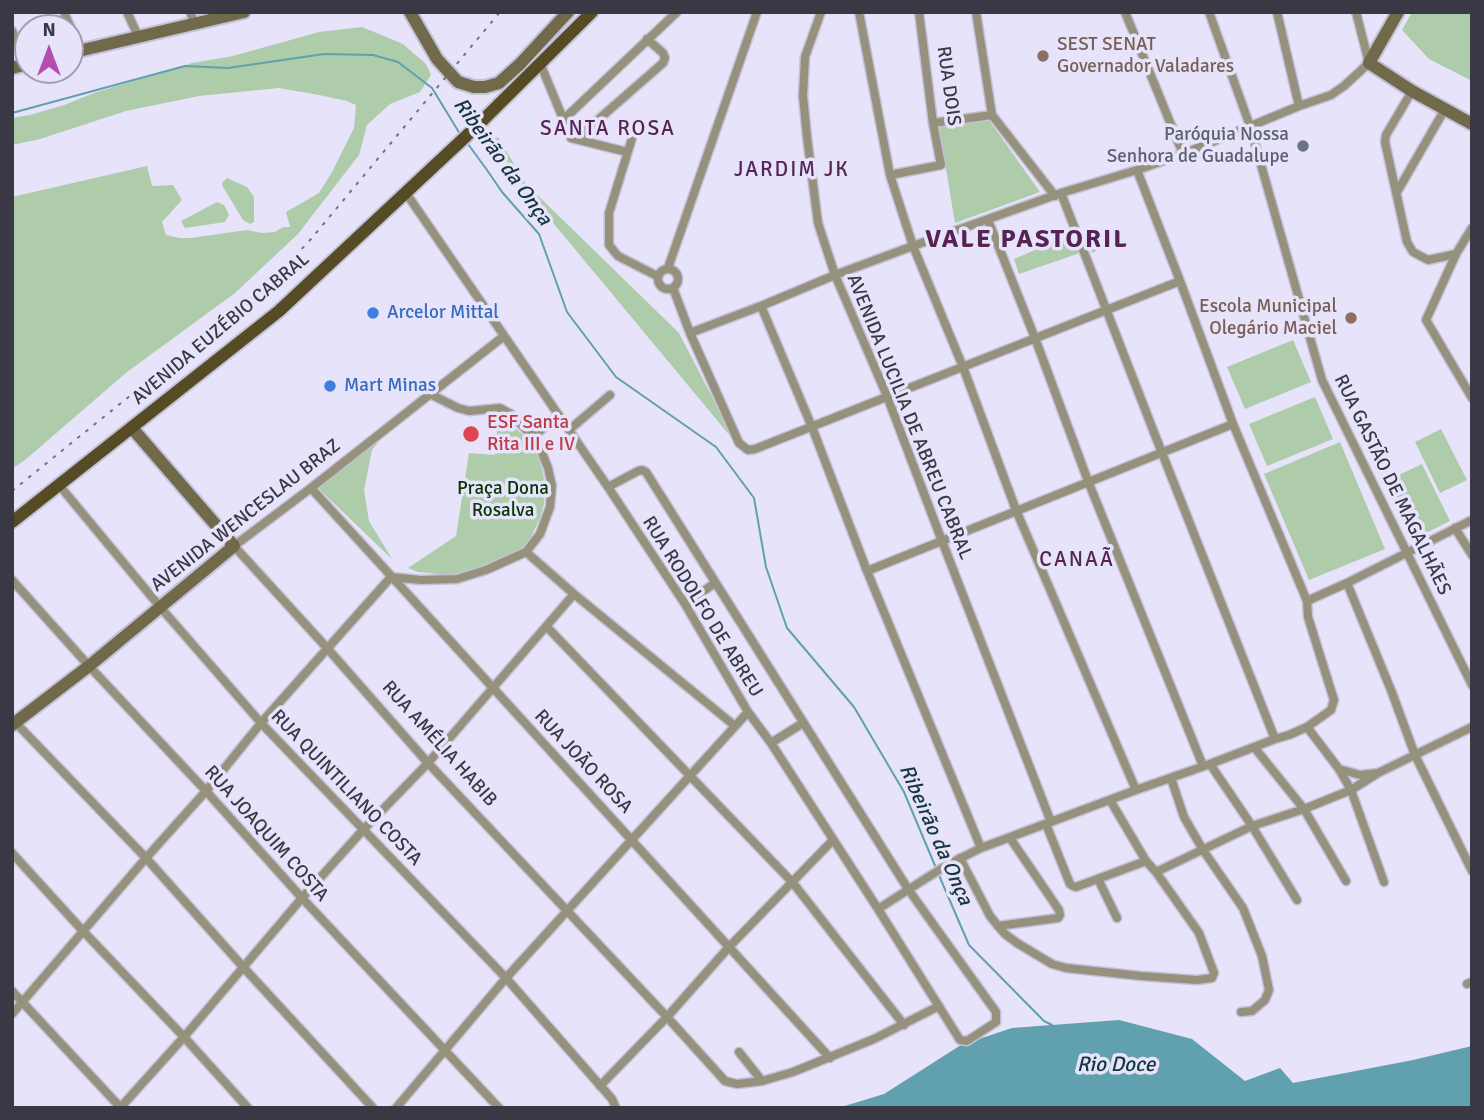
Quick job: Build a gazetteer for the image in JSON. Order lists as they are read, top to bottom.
{
  "streets": {
    "main road": ["AVENIDA EUZÉBIO CABRAL"],
    "street": [
      "RUA DOIS",
      "AVENIDA LUCILIA DE ABREU CABRAL",
      "RUA GASTÃO DE MAGALHÃES",
      "AVENIDA WENCESLAU BRAZ",
      "RUA RODOLFO DE ABREU",
      "RUA AMÉLIA HABIB",
      "RUA JOÃO ROSA",
      "RUA QUINTILIANO COSTA",
      "RUA JOAQUIM COSTA"
    ]
  },
  "crossings": [
    ["AVENIDA EUZÉBIO CABRAL", "RUA RODOLFO DE ABREU"],
    ["AVENIDA EUZÉBIO CABRAL", "RUA AMÉLIA HABIB"],
    ["AVENIDA EUZÉBIO CABRAL", "RUA QUINTILIANO COSTA"],
    ["AVENIDA WENCESLAU BRAZ", "RUA RODOLFO DE ABREU"],
    ["AVENIDA WENCESLAU BRAZ", "RUA AMÉLIA HABIB"],
    ["AVENIDA WENCESLAU BRAZ", "RUA JOÃO ROSA"],
    ["AVENIDA WENCESLAU BRAZ", "RUA QUINTILIANO COSTA"],
    ["AVENIDA WENCESLAU BRAZ", "RUA JOAQUIM COSTA"]
  ],
  "districts": [
    "SANTA ROSA",
    "JARDIM JK",
    "VALE PASTORIL",
    "CANAÃ"
  ],
  "water": ["Ribeirão da Onça", "Rio Doce"],
  "parks": ["Praça Dona Rosalva"],
  "places": [
    "SEST SENAT Governador Valadares",
    "Paróquia Nossa Senhora de Guadalupe",
    "Arcelor Mittal",
    "Escola Municipal Olegário Maciel",
    "Mart Minas",
    "ESF Santa Rita III e IV"
  ],
  "north": "top"
}
